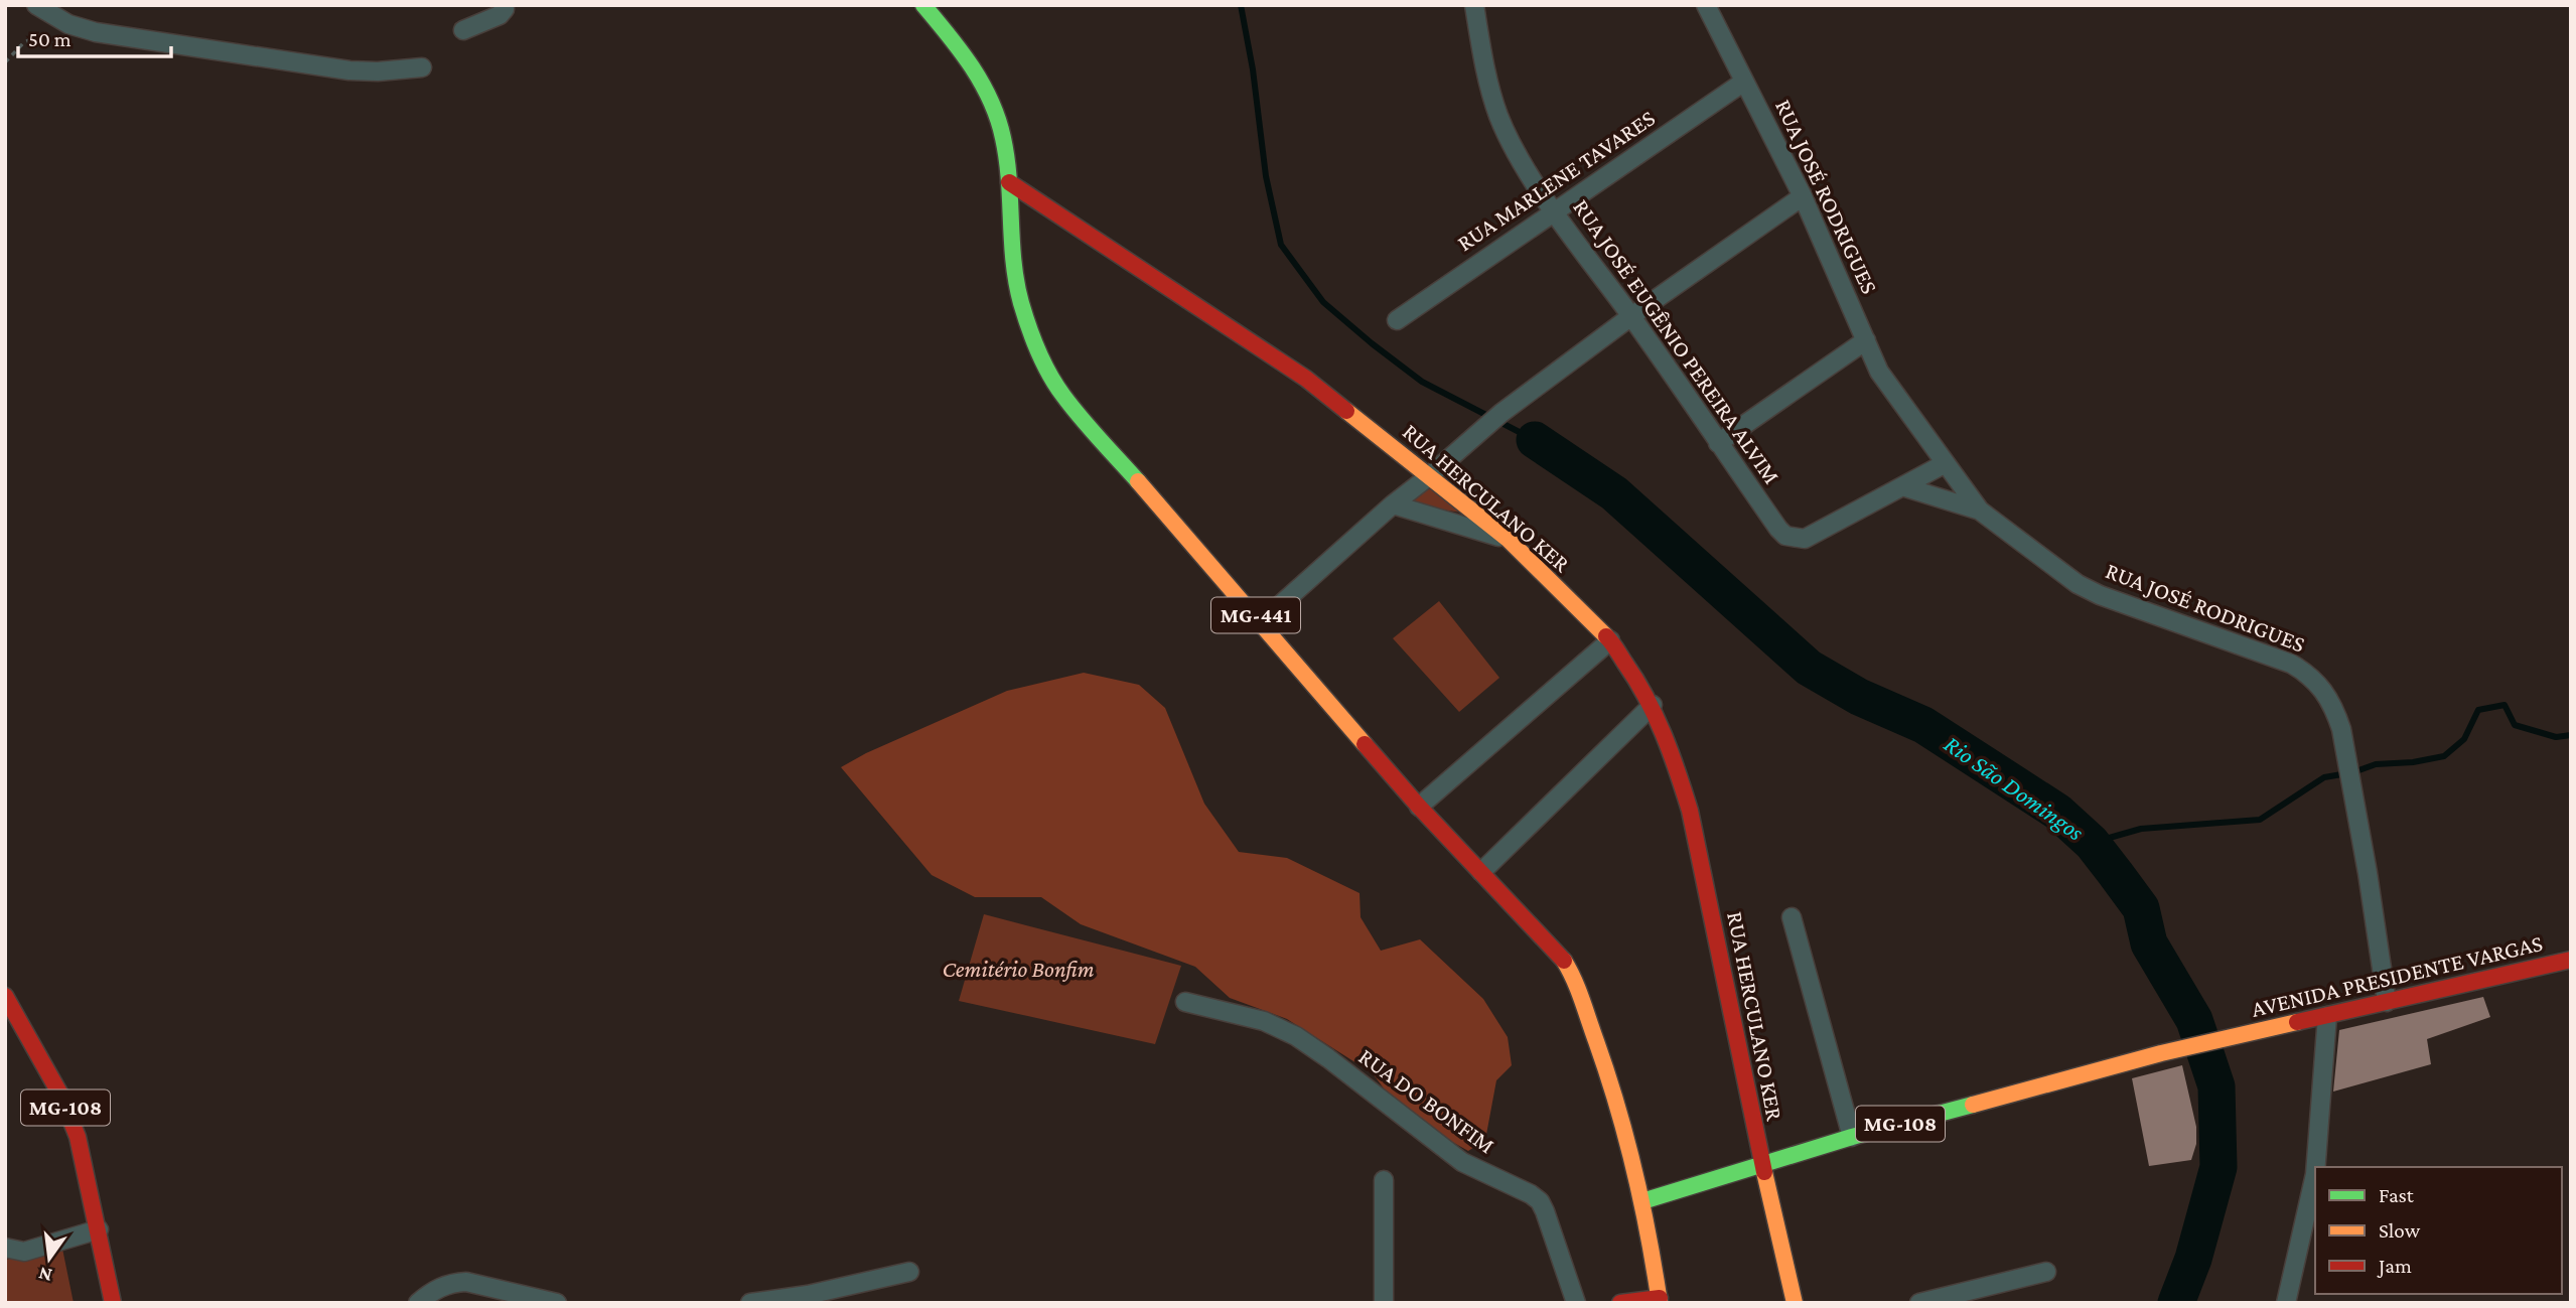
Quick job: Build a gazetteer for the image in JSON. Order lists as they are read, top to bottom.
{
  "streets": {
    "main road": [
      "RUA HERCULANO KER",
      "MG-441",
      "AVENIDA PRESIDENTE VARGAS",
      "MG-108"
    ],
    "street": [
      "RUA MARLENE TAVARES",
      "RUA JOSÉ RODRIGUES",
      "RUA JOSÉ EUGÊNIO PEREIRA ALVIM",
      "RUA DO BONFIM"
    ]
  },
  "crossings": [
    ["RUA MARLENE TAVARES", "RUA JOSÉ RODRIGUES"],
    ["RUA MARLENE TAVARES", "RUA JOSÉ EUGÊNIO PEREIRA ALVIM"],
    ["RUA JOSÉ RODRIGUES", "RUA JOSÉ EUGÊNIO PEREIRA ALVIM"],
    ["RUA JOSÉ RODRIGUES", "AVENIDA PRESIDENTE VARGAS"],
    ["RUA HERCULANO KER", "MG-441"],
    ["RUA HERCULANO KER", "MG-108"],
    ["MG-441", "MG-108"],
    ["AVENIDA PRESIDENTE VARGAS", "MG-108"]
  ],
  "water": ["Rio São Domingos"],
  "parks": ["Cemitério Bonfim"],
  "legend": ["Fast", "Slow", "Jam"],
  "scale_bar": "50 m",
  "north": "bottom"
}
